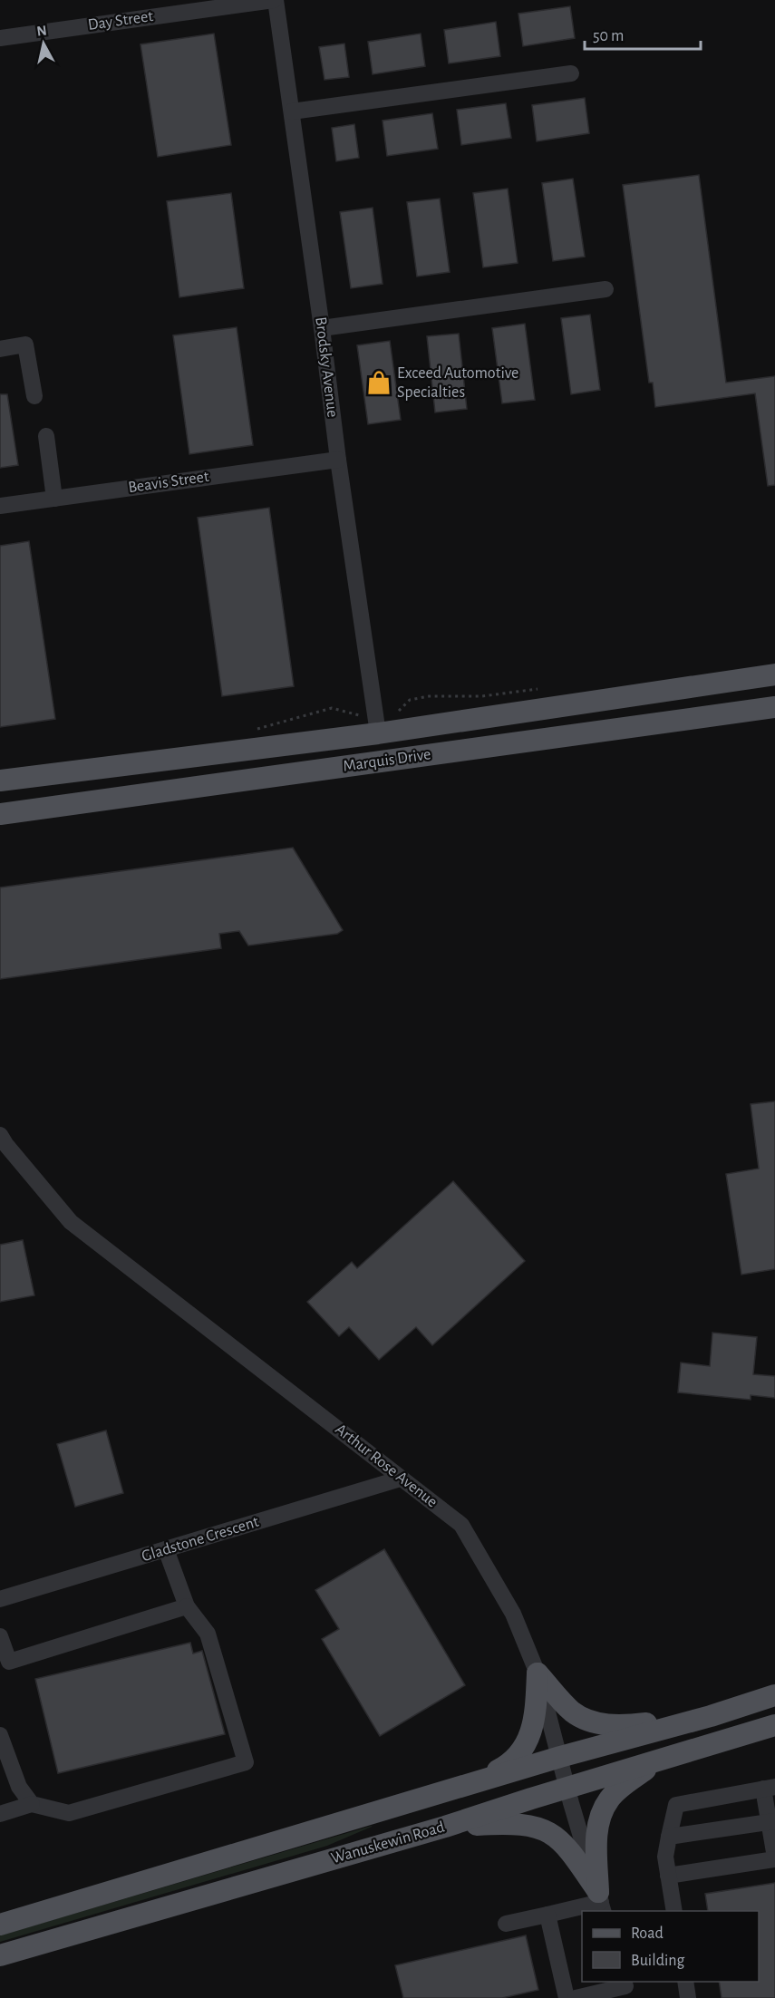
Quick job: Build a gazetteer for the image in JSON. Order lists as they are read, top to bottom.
{
  "streets": {
    "main road": ["Marquis Drive", "Wanuskewin Road"],
    "street": [
      "Day Street",
      "Brodsky Avenue",
      "Beavis Street",
      "Arthur Rose Avenue",
      "Gladstone Crescent"
    ]
  },
  "crossings": [
    ["Day Street", "Brodsky Avenue"],
    ["Brodsky Avenue", "Beavis Street"],
    ["Brodsky Avenue", "Marquis Drive"],
    ["Arthur Rose Avenue", "Gladstone Crescent"],
    ["Arthur Rose Avenue", "Wanuskewin Road"]
  ],
  "places": {
    "shop": ["Exceed Automotive Specialties"]
  },
  "legend": ["Road", "Building"],
  "scale_bar": "50 m",
  "north": "top"
}
